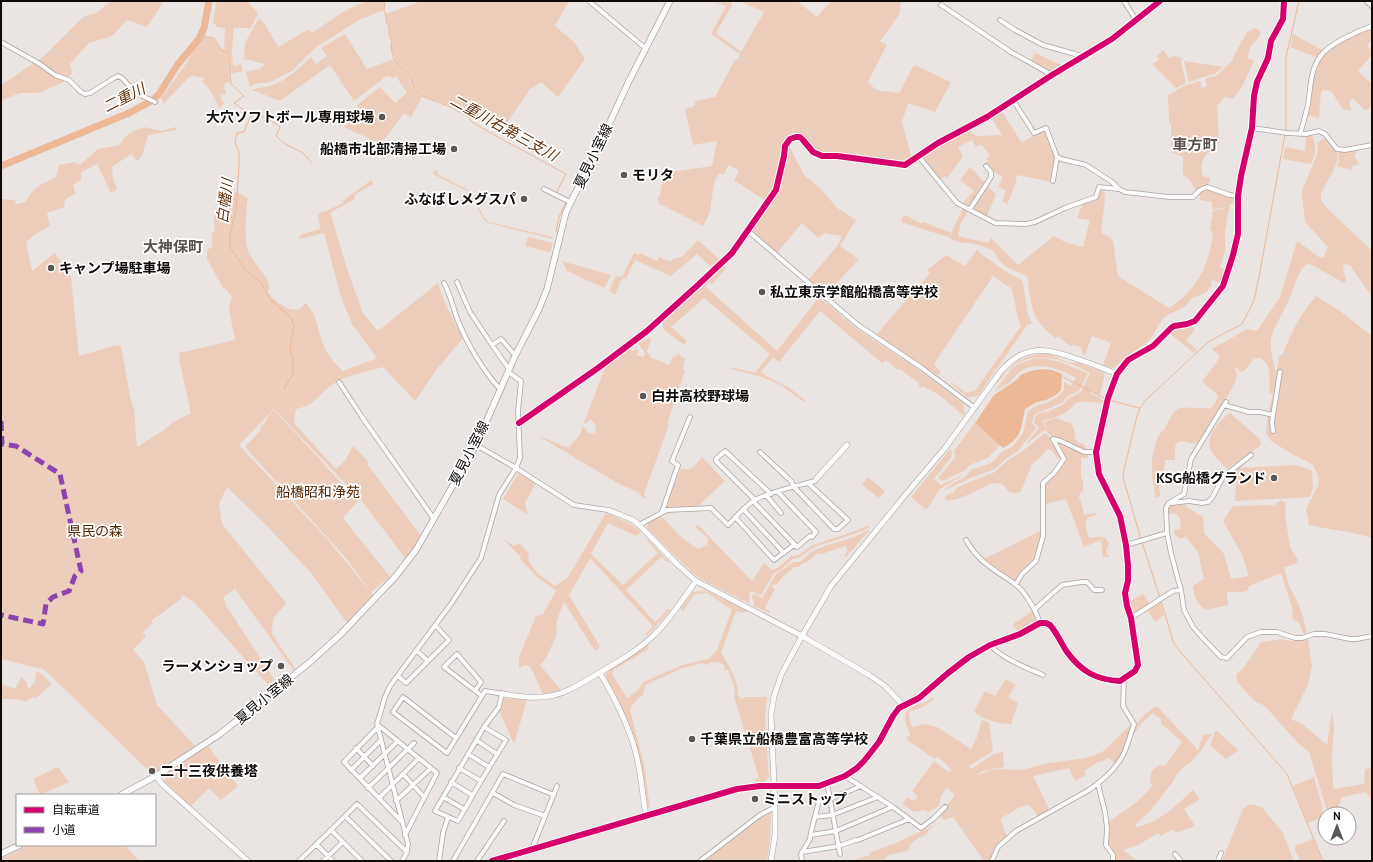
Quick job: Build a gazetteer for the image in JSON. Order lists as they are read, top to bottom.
{
  "streets": {
    "main road": ["夏見小室線"]
  },
  "districts": ["車方町", "大神保町"],
  "water": ["二重川", "二重川右第三支川", "白幡川"],
  "parks": ["船橋昭和浄苑", "県民の森"],
  "places": [
    "大穴ソフトボール専用球場",
    "船橋市北部清掃工場",
    "モリタ",
    "ふなばしメグスパ",
    "キャンプ場駐車場",
    "私立東京学館船橋高等学校",
    "白井高校野球場",
    "KSG船橋グランド",
    "ラーメンショップ",
    "千葉県立船橋豊富高等学校",
    "二十三夜供養塔",
    "ミニストップ"
  ],
  "legend": ["自転車道", "小道"],
  "north": "top"
}
